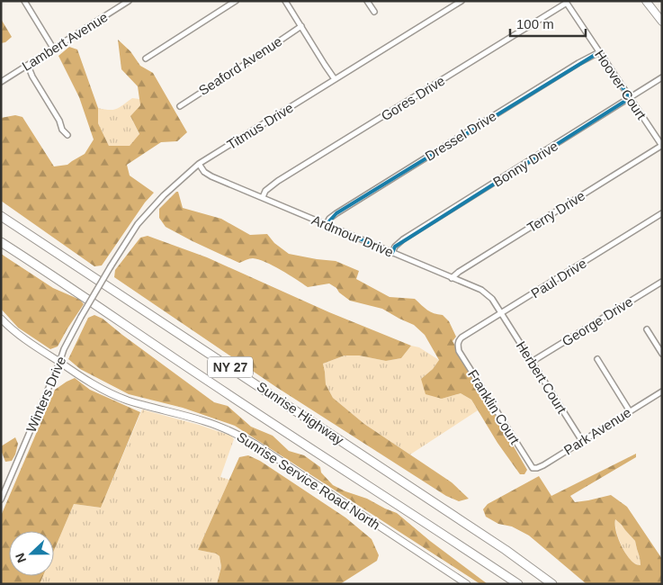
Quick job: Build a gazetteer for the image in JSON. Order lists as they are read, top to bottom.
{
  "streets": {
    "highway": ["NY 27", "Sunrise Highway"],
    "street": [
      "Lambert Avenue",
      "Seaford Avenue",
      "Hoover Court",
      "Gores Drive",
      "Titmus Drive",
      "Dressel Drive",
      "Bonny Drive",
      "Terry Drive",
      "Ardmour Drive",
      "Paul Drive",
      "George Drive",
      "Herbert Court",
      "Winters Drive",
      "Franklin Court",
      "Park Avenue",
      "Sunrise Service Road North"
    ]
  },
  "crossings": [
    ["Hoover Court", "Gores Drive"],
    ["Hoover Court", "Dressel Drive"],
    ["Hoover Court", "Bonny Drive"],
    ["Hoover Court", "Terry Drive"],
    ["Gores Drive", "Ardmour Drive"],
    ["Titmus Drive", "Ardmour Drive"],
    ["Titmus Drive", "Winters Drive"],
    ["Dressel Drive", "Ardmour Drive"],
    ["Bonny Drive", "Ardmour Drive"],
    ["Terry Drive", "Ardmour Drive"],
    ["Ardmour Drive", "Paul Drive"],
    ["Ardmour Drive", "Herbert Court"],
    ["Paul Drive", "Herbert Court"],
    ["Paul Drive", "Franklin Court"],
    ["George Drive", "Herbert Court"],
    ["Herbert Court", "Park Avenue"],
    ["Winters Drive", "Sunrise Service Road North"],
    ["Franklin Court", "Park Avenue"]
  ],
  "scale_bar": "100 m",
  "north": "left"
}
